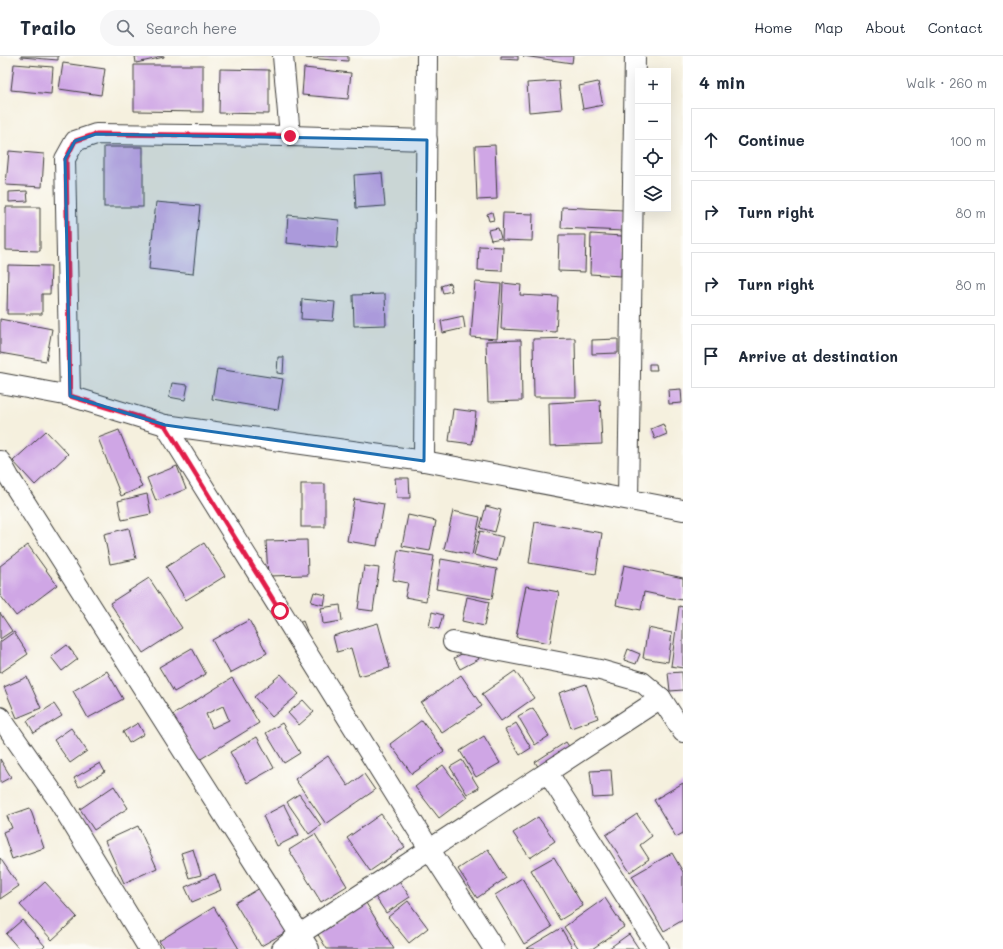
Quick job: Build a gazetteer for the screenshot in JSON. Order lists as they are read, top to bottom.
{
  "page": {
    "header": "Trailo",
    "search": "Search here",
    "nav": [
      "Home",
      "Map",
      "About",
      "Contact"
    ],
    "heading": ["4 min", "Walk · 260 m"],
    "map_buttons": ["+", "−"],
    "list": [
      ["Continue", "100 m"],
      ["Turn right", "80 m"],
      ["Turn right", "80 m"],
      "Arrive at destination"
    ]
  }
}
